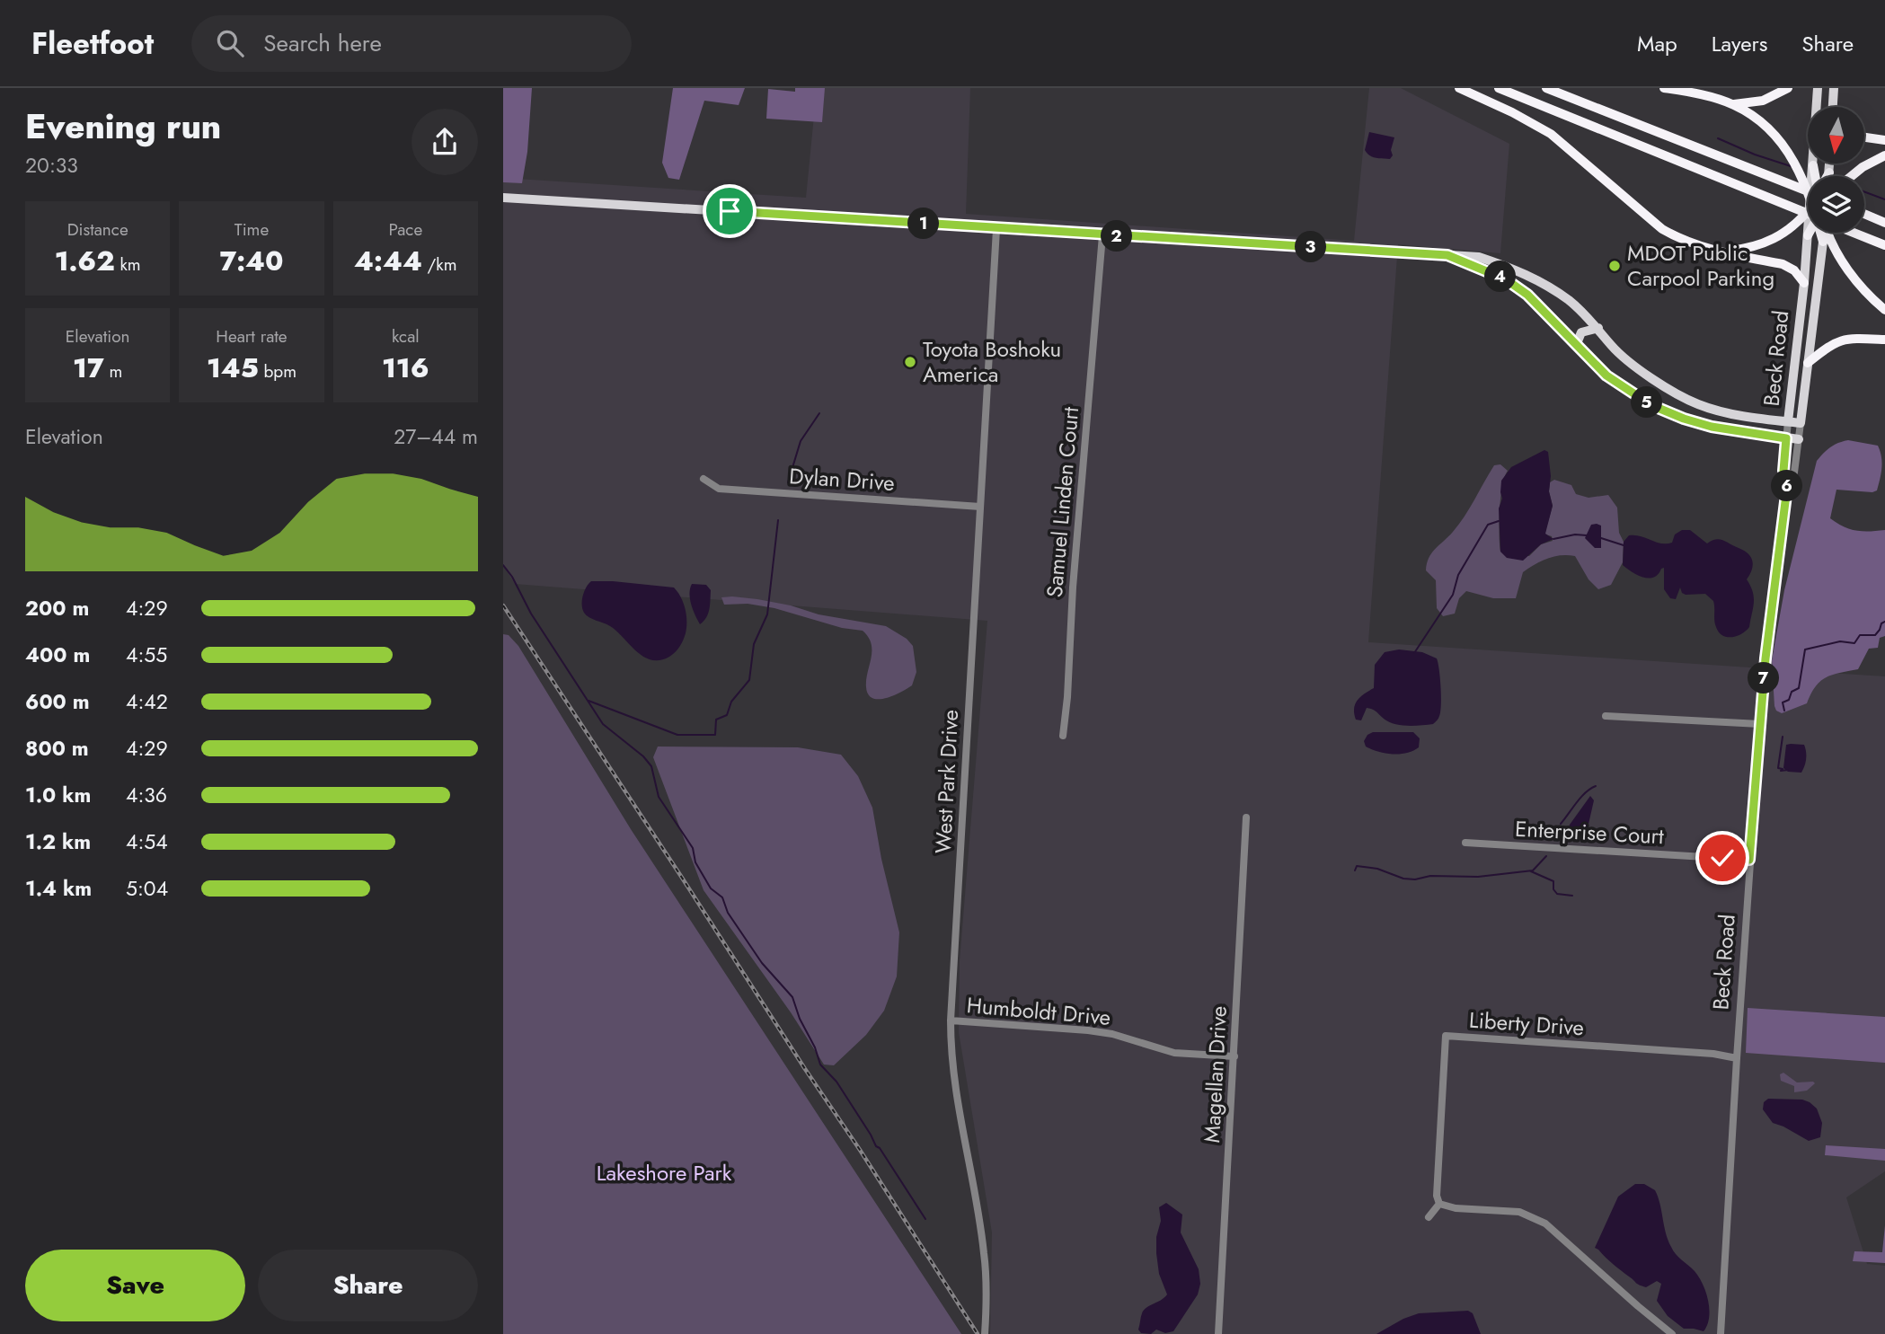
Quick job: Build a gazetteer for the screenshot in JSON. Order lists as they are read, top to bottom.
{
  "streets": {
    "main road": ["Beck Road"],
    "street": [
      "Dylan Drive",
      "Samuel Linden Court",
      "West Park Drive",
      "Enterprise Court",
      "Humboldt Drive",
      "Liberty Drive",
      "Magellan Drive"
    ]
  },
  "crossings": [
    ["Beck Road", "Enterprise Court"],
    ["Beck Road", "Liberty Drive"],
    ["Dylan Drive", "West Park Drive"],
    ["West Park Drive", "Humboldt Drive"],
    ["Humboldt Drive", "Magellan Drive"]
  ],
  "parks": ["Lakeshore Park"],
  "places": ["MDOT Public Carpool Parking", "Toyota Boshoku America"],
  "north": "bottom",
  "page": {
    "header": "Fleetfoot",
    "search": "Search here",
    "nav": ["Map", "Layers", "Share"],
    "heading": ["Evening run", "20:33"],
    "stats": [
      ["Distance", "1.62 km"],
      ["Time", "7:40"],
      ["Pace", "4:44 /km"],
      ["Elevation", "17 m"],
      ["Heart rate", "145 bpm"],
      ["kcal", "116"]
    ],
    "pins": [
      "1",
      "2",
      "3",
      "4",
      "5",
      "6",
      "7"
    ],
    "chart": ["Elevation", "27–44 m"],
    "list": [
      {
        "name": "200 m",
        "note": "4:29"
      },
      {
        "name": "400 m",
        "note": "4:55"
      },
      {
        "name": "600 m",
        "note": "4:42"
      },
      {
        "name": "800 m",
        "note": "4:29"
      },
      {
        "name": "1.0 km",
        "note": "4:36"
      },
      {
        "name": "1.2 km",
        "note": "4:54"
      },
      {
        "name": "1.4 km",
        "note": "5:04"
      }
    ],
    "buttons": ["Save", "Share"]
  }
}
